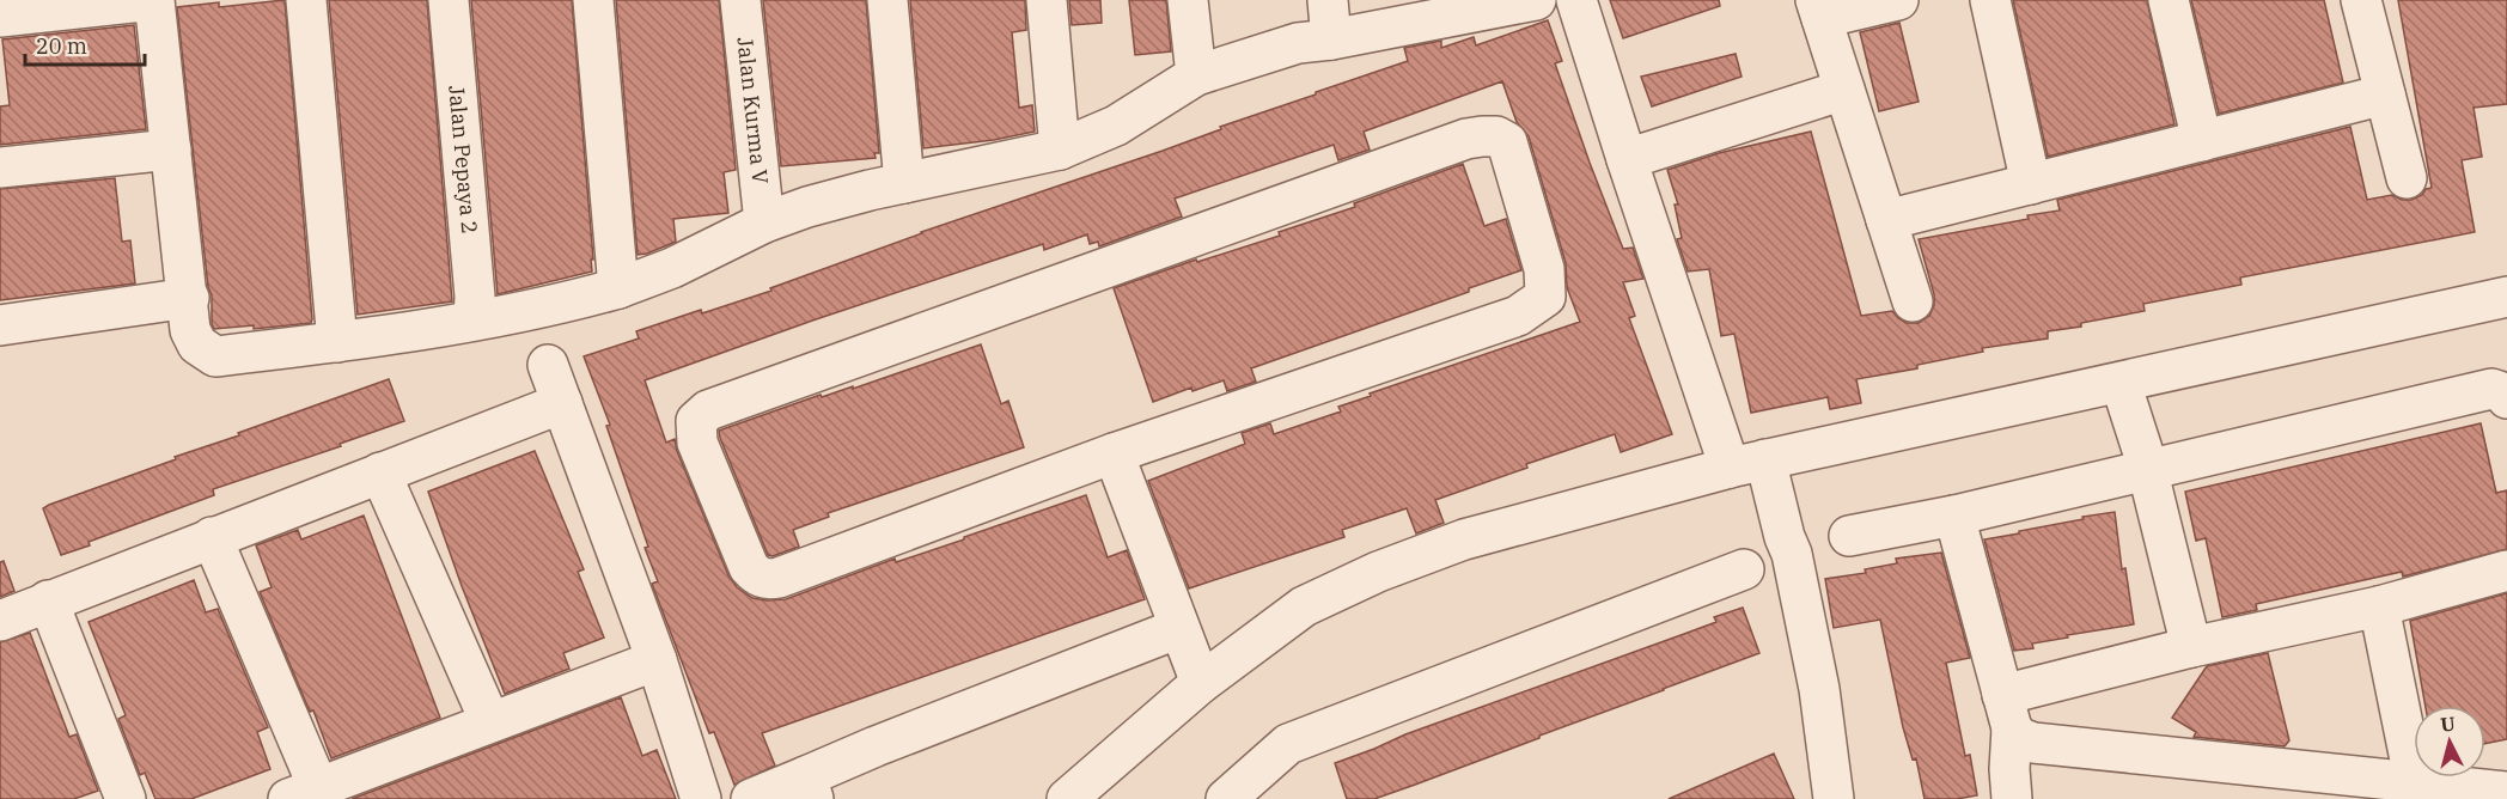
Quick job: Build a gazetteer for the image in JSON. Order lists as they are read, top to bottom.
{
  "streets": {
    "street": ["Jalan Kurma V", "Jalan Pepaya 2"]
  },
  "scale_bar": "20 m",
  "north": "top"
}
